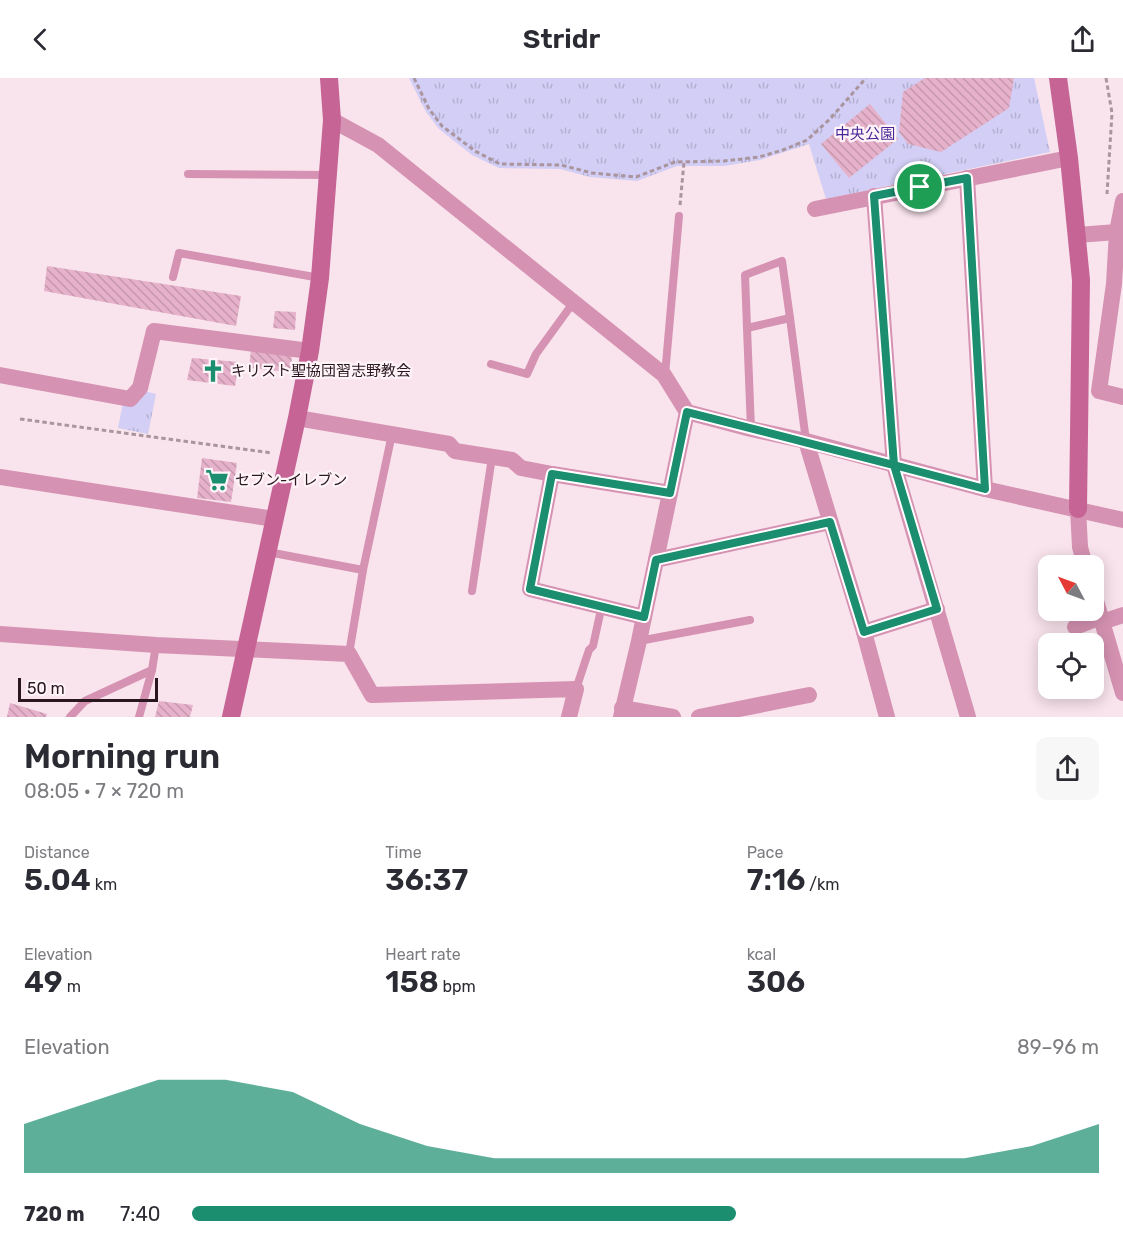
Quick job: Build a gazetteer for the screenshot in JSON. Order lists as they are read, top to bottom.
{
  "parks": ["中央公園"],
  "places": {
    "church": ["キリスト聖協団習志野教会"],
    "supermarket": ["セブン-イレブン"]
  },
  "scale_bar": "50 m",
  "north": "top left",
  "page": {
    "header": "Stridr",
    "scale": "50 m",
    "heading": ["Morning run", "08:05 · 7 × 720 m"],
    "stats": [
      ["Distance", "5.04 km"],
      ["Time", "36:37"],
      ["Pace", "7:16 /km"],
      ["Elevation", "49 m"],
      ["Heart rate", "158 bpm"],
      ["kcal", "306"]
    ],
    "chart": ["Elevation", "89–96 m"],
    "list": [
      {
        "name": "720 m",
        "note": "7:40"
      }
    ]
  }
}
